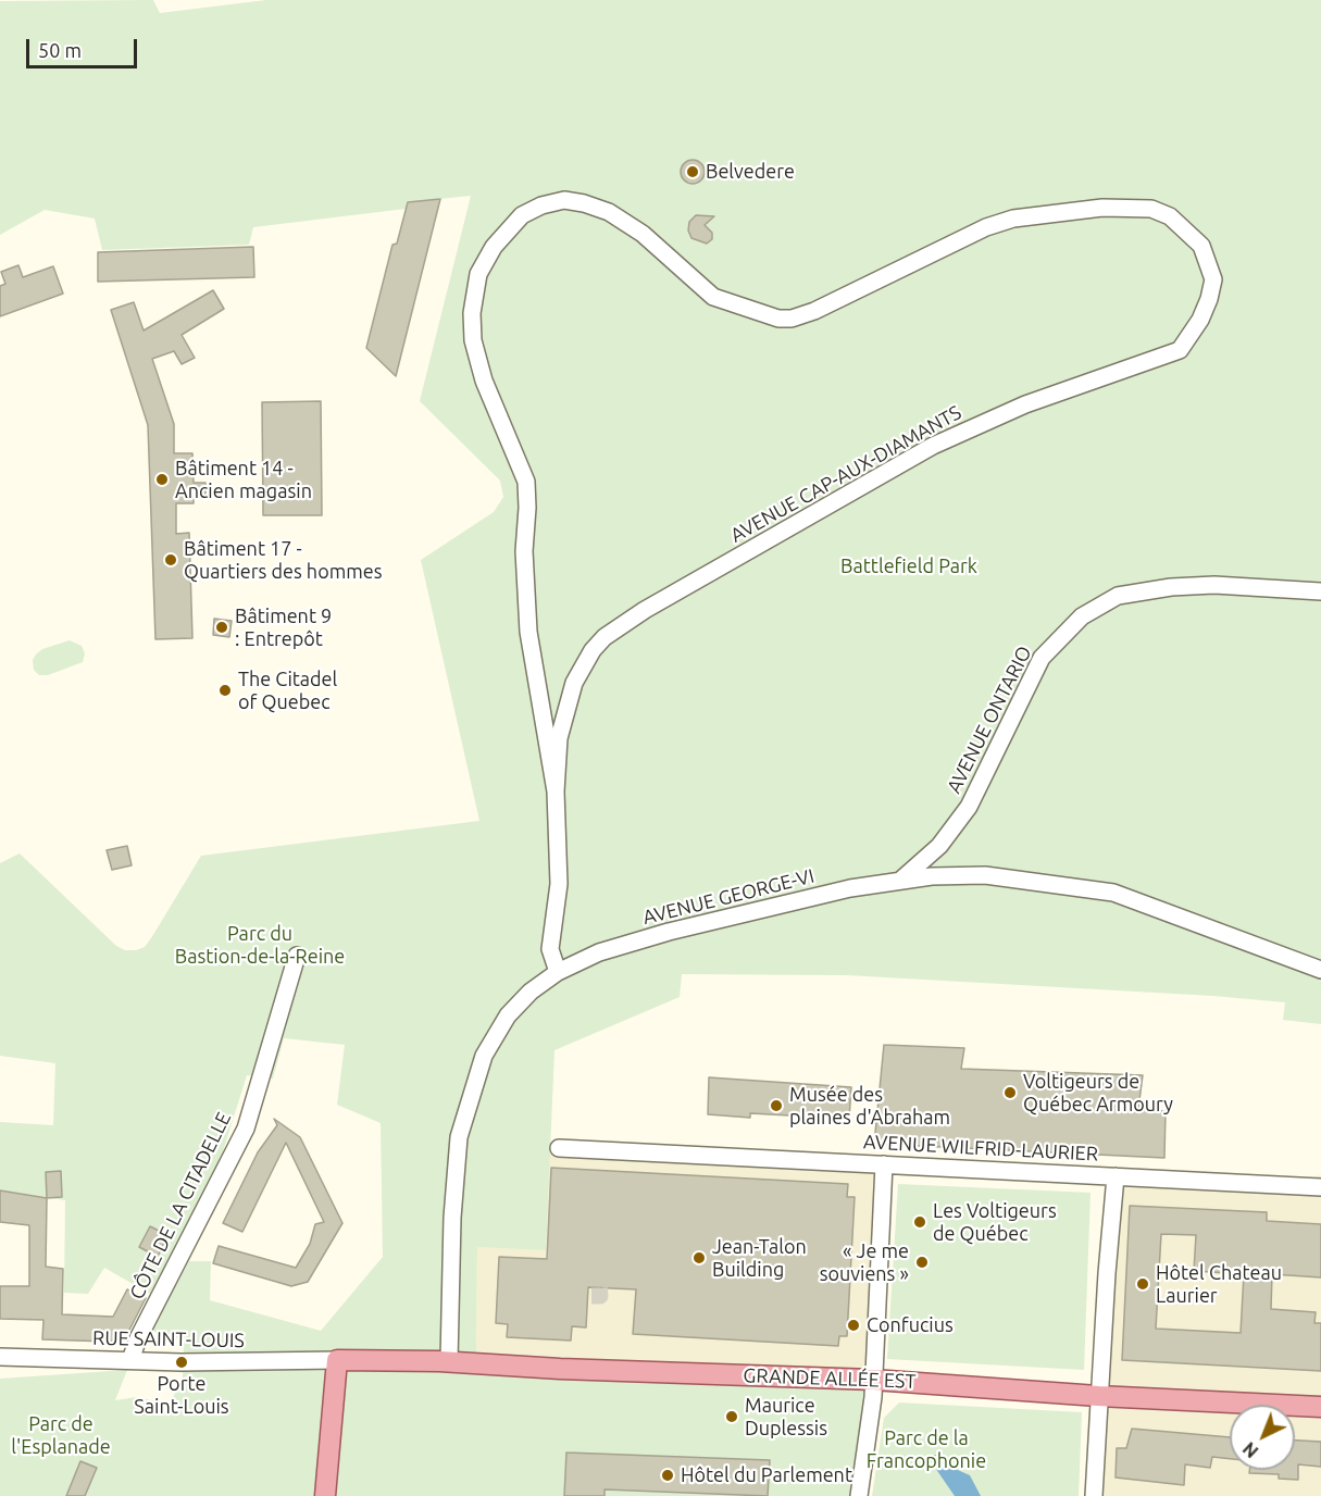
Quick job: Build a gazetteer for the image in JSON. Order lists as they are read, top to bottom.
{
  "streets": {
    "main road": ["GRANDE ALLÉE EST"],
    "street": [
      "AVENUE CAP-AUX-DIAMANTS",
      "AVENUE ONTARIO",
      "AVENUE GEORGE-VI",
      "AVENUE WILFRID-LAURIER",
      "CÔTE DE LA CITADELLE",
      "RUE SAINT-LOUIS"
    ]
  },
  "crossings": [
    ["AVENUE CAP-AUX-DIAMANTS", "AVENUE GEORGE-VI"],
    ["AVENUE ONTARIO", "AVENUE GEORGE-VI"],
    ["AVENUE GEORGE-VI", "GRANDE ALLÉE EST"],
    ["CÔTE DE LA CITADELLE", "RUE SAINT-LOUIS"],
    ["RUE SAINT-LOUIS", "GRANDE ALLÉE EST"]
  ],
  "parks": [
    "Battlefield Park",
    "Parc du Bastion-de-la-Reine",
    "Parc de l'Esplanade",
    "Parc de la Francophonie"
  ],
  "places": [
    "Belvedere",
    "Bâtiment 14 - Ancien magasin",
    "Bâtiment 17 - Quartiers des hommes",
    "Bâtiment 9 : Entrepôt",
    "The Citadel of Quebec",
    "Voltigeurs de Québec Armoury",
    "Musée des plaines d'Abraham",
    "Les Voltigeurs de Québec",
    "Jean-Talon Building",
    "« Je me souviens »",
    "Hôtel Chateau Laurier",
    "Confucius",
    "Porte Saint-Louis",
    "Maurice Duplessis",
    "Hôtel du Parlement"
  ],
  "scale_bar": "50 m",
  "north": "bottom left"
}
